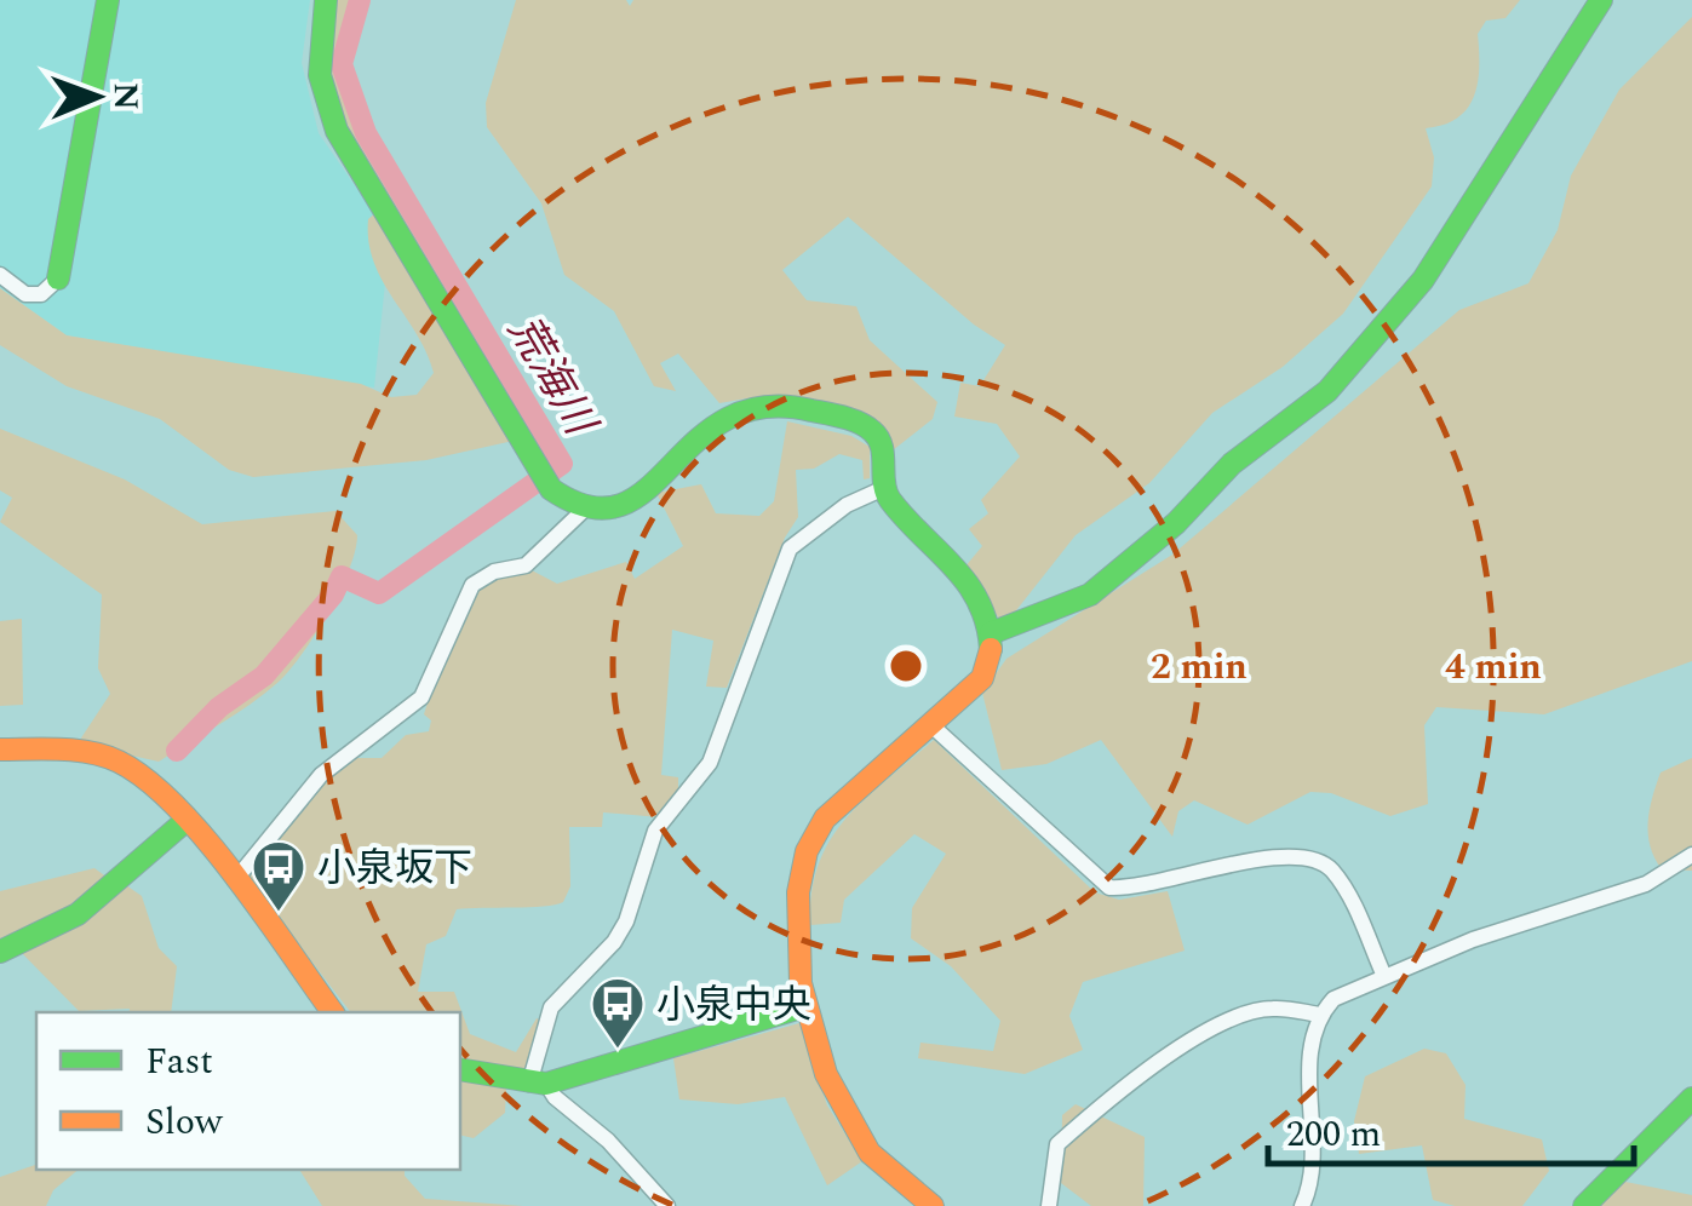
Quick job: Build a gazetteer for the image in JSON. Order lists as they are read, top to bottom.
{
  "water": ["荒海川"],
  "places": {
    "bus stop": ["小泉坂下", "小泉中央"]
  },
  "legend": ["Fast", "Slow"],
  "scale_bar": "200 m",
  "north": "right",
  "rings": ["2 min", "4 min"]
}
